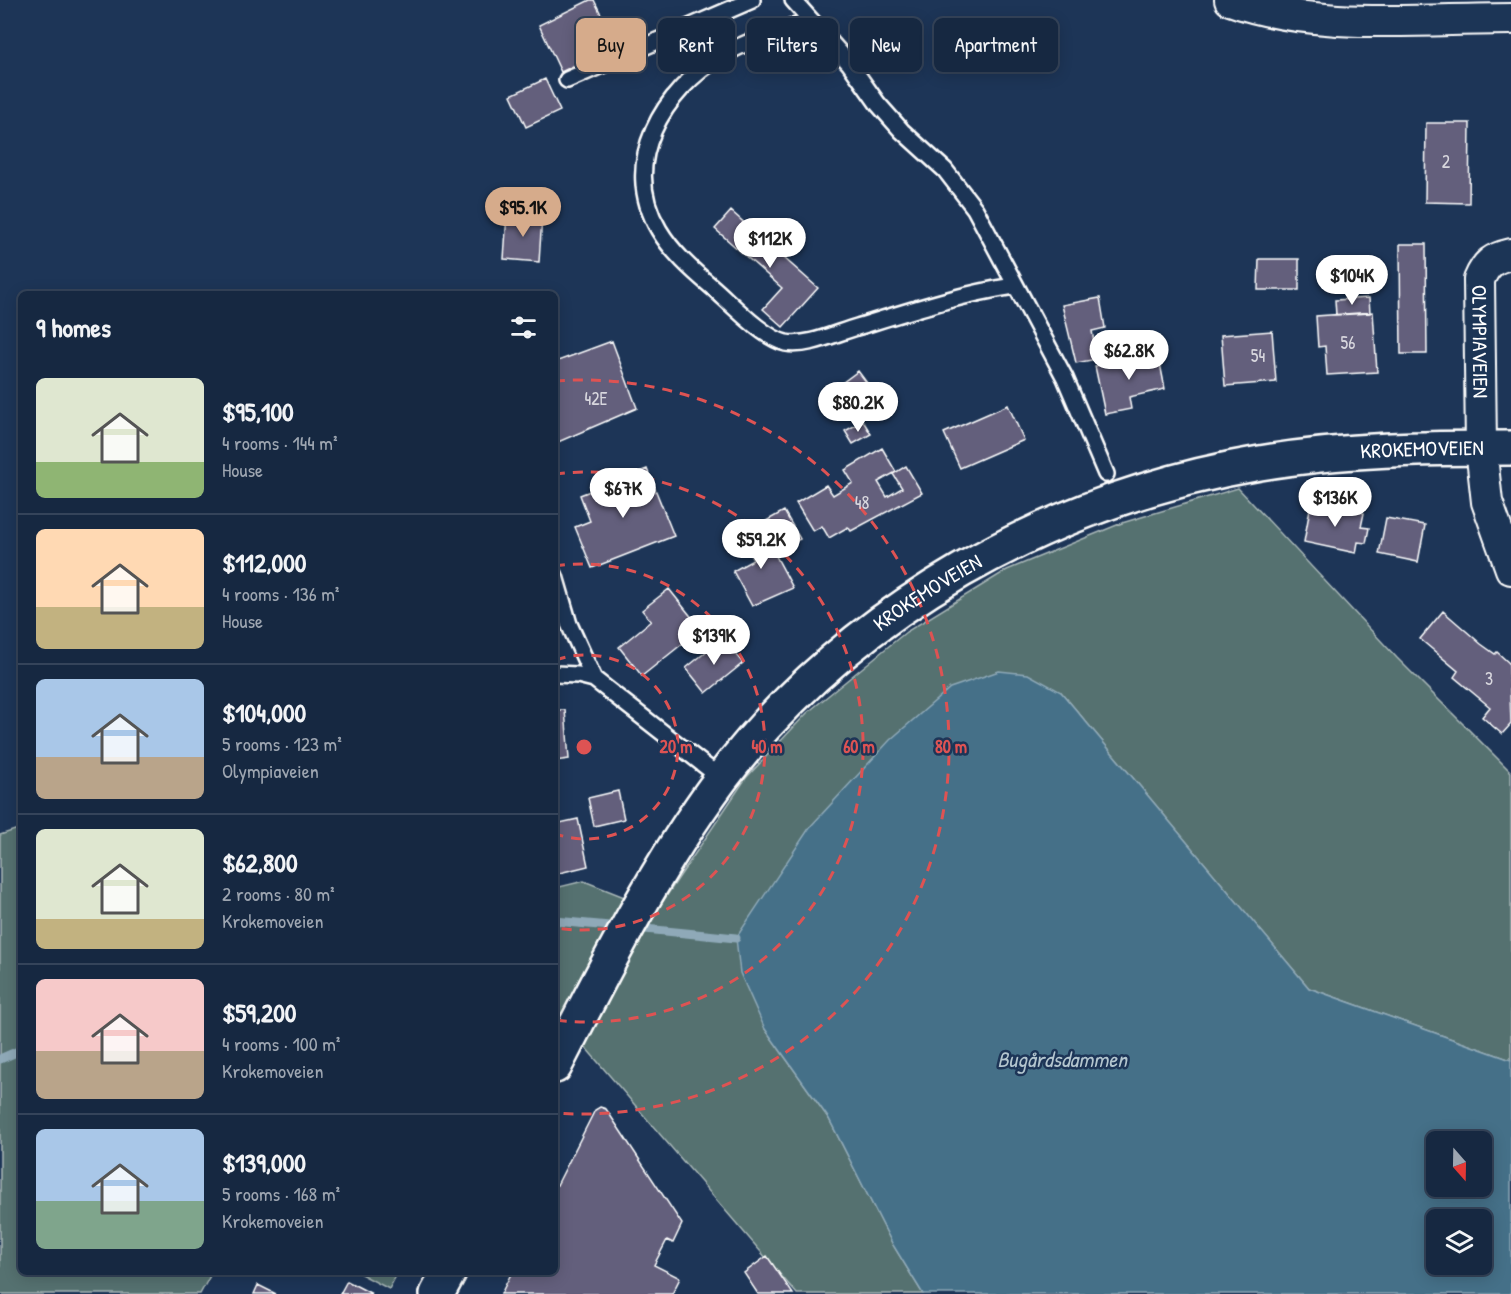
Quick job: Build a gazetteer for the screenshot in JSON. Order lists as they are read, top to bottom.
{
  "streets": {
    "main road": ["KROKEMOVEIEN"],
    "street": ["OLYMPIAVEIEN"]
  },
  "crossings": [
    ["OLYMPIAVEIEN", "KROKEMOVEIEN"]
  ],
  "water": ["Bugårdsdammen"],
  "house_numbers": [
    "2",
    "56",
    "54",
    "42E",
    "48",
    "3"
  ],
  "north": "bottom",
  "page": {
    "chip": [
      "Buy",
      "Rent",
      "Filters",
      "New",
      "Apartment"
    ],
    "price": [
      "$95.1K",
      "$112K",
      "$104K",
      "$62.8K",
      "$80.2K",
      "$67K",
      "$136K",
      "$59.2K",
      "$139K"
    ],
    "heading": "9 homes",
    "list": [
      {
        "name": "$95,100",
        "note": "4 rooms · 144 m² · House"
      },
      {
        "name": "$112,000",
        "note": "4 rooms · 136 m² · House"
      },
      {
        "name": "$104,000",
        "note": "5 rooms · 123 m² · Olympiaveien"
      },
      {
        "name": "$62,800",
        "note": "2 rooms · 80 m² · Krokemoveien"
      },
      {
        "name": "$59,200",
        "note": "4 rooms · 100 m² · Krokemoveien"
      },
      {
        "name": "$139,000",
        "note": "5 rooms · 168 m² · Krokemoveien"
      }
    ]
  },
  "rings": [
    "20 m",
    "40 m",
    "60 m",
    "80 m"
  ]
}
